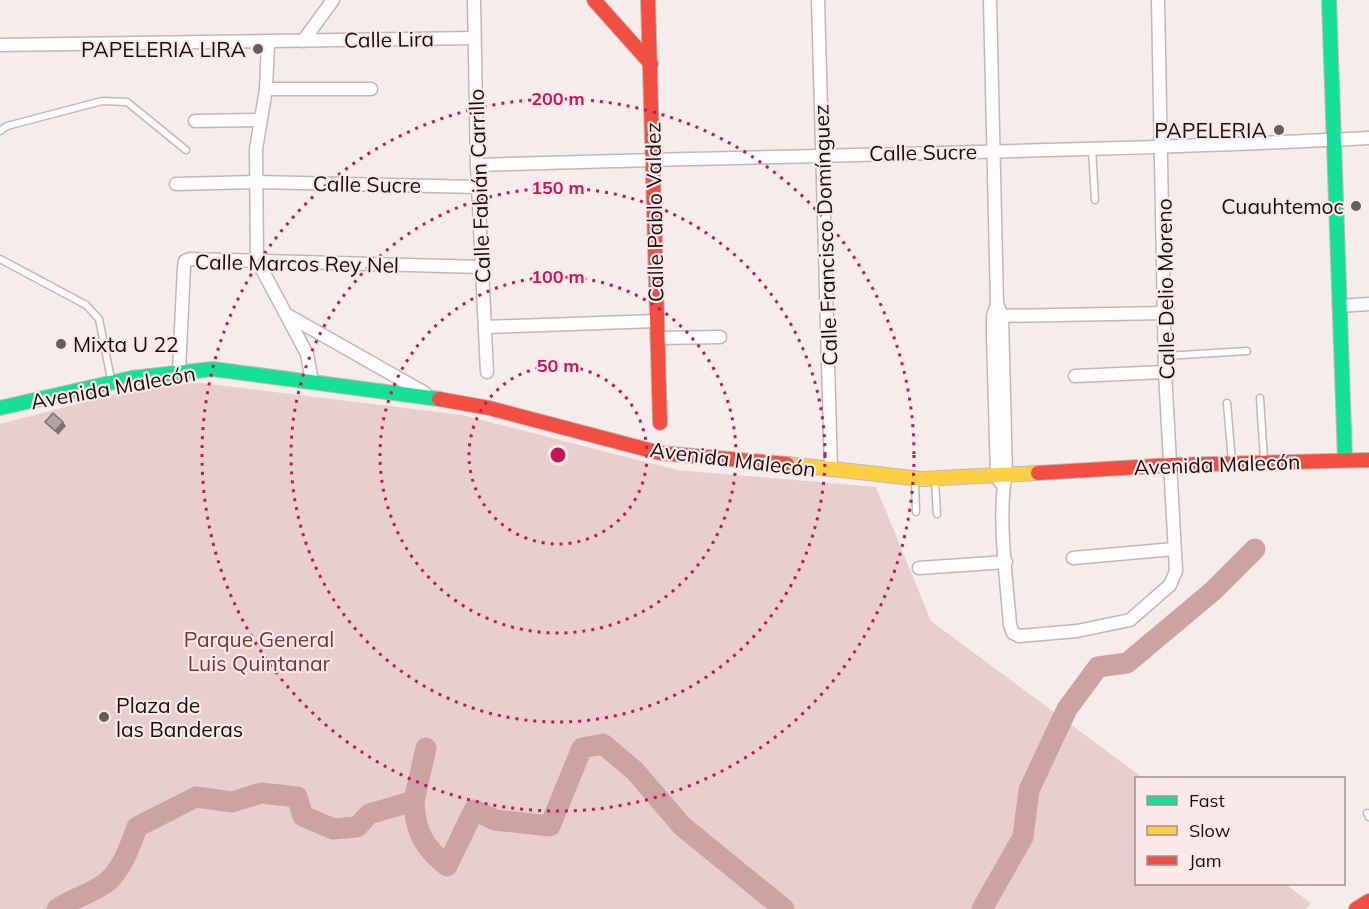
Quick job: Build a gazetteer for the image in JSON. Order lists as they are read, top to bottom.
{
  "streets": {
    "main road": ["Calle Pablo Valdez", "Avenida Malecón"],
    "street": [
      "Calle Lira",
      "Calle Sucre",
      "Calle Fabián Carrillo",
      "Calle Francisco Domínguez",
      "Calle Marcos Rey Nel",
      "Calle Delio Moreno"
    ]
  },
  "crossings": [
    ["Calle Lira", "Calle Fabián Carrillo"],
    ["Calle Sucre", "Calle Fabián Carrillo"],
    ["Calle Sucre", "Calle Pablo Valdez"],
    ["Calle Sucre", "Calle Francisco Domínguez"],
    ["Calle Sucre", "Calle Delio Moreno"],
    ["Calle Fabián Carrillo", "Calle Marcos Rey Nel"],
    ["Calle Francisco Domínguez", "Avenida Malecón"],
    ["Calle Marcos Rey Nel", "Avenida Malecón"],
    ["Calle Delio Moreno", "Avenida Malecón"]
  ],
  "parks": ["Parque General Luis Quintanar"],
  "places": [
    "PAPELERIA LIRA",
    "PAPELERIA",
    "Cuauhtemoc",
    "Mixta U 22",
    "Plaza de las Banderas"
  ],
  "legend": ["Fast", "Slow", "Jam"],
  "rings": [
    "200 m",
    "150 m",
    "100 m",
    "50 m"
  ]
}
